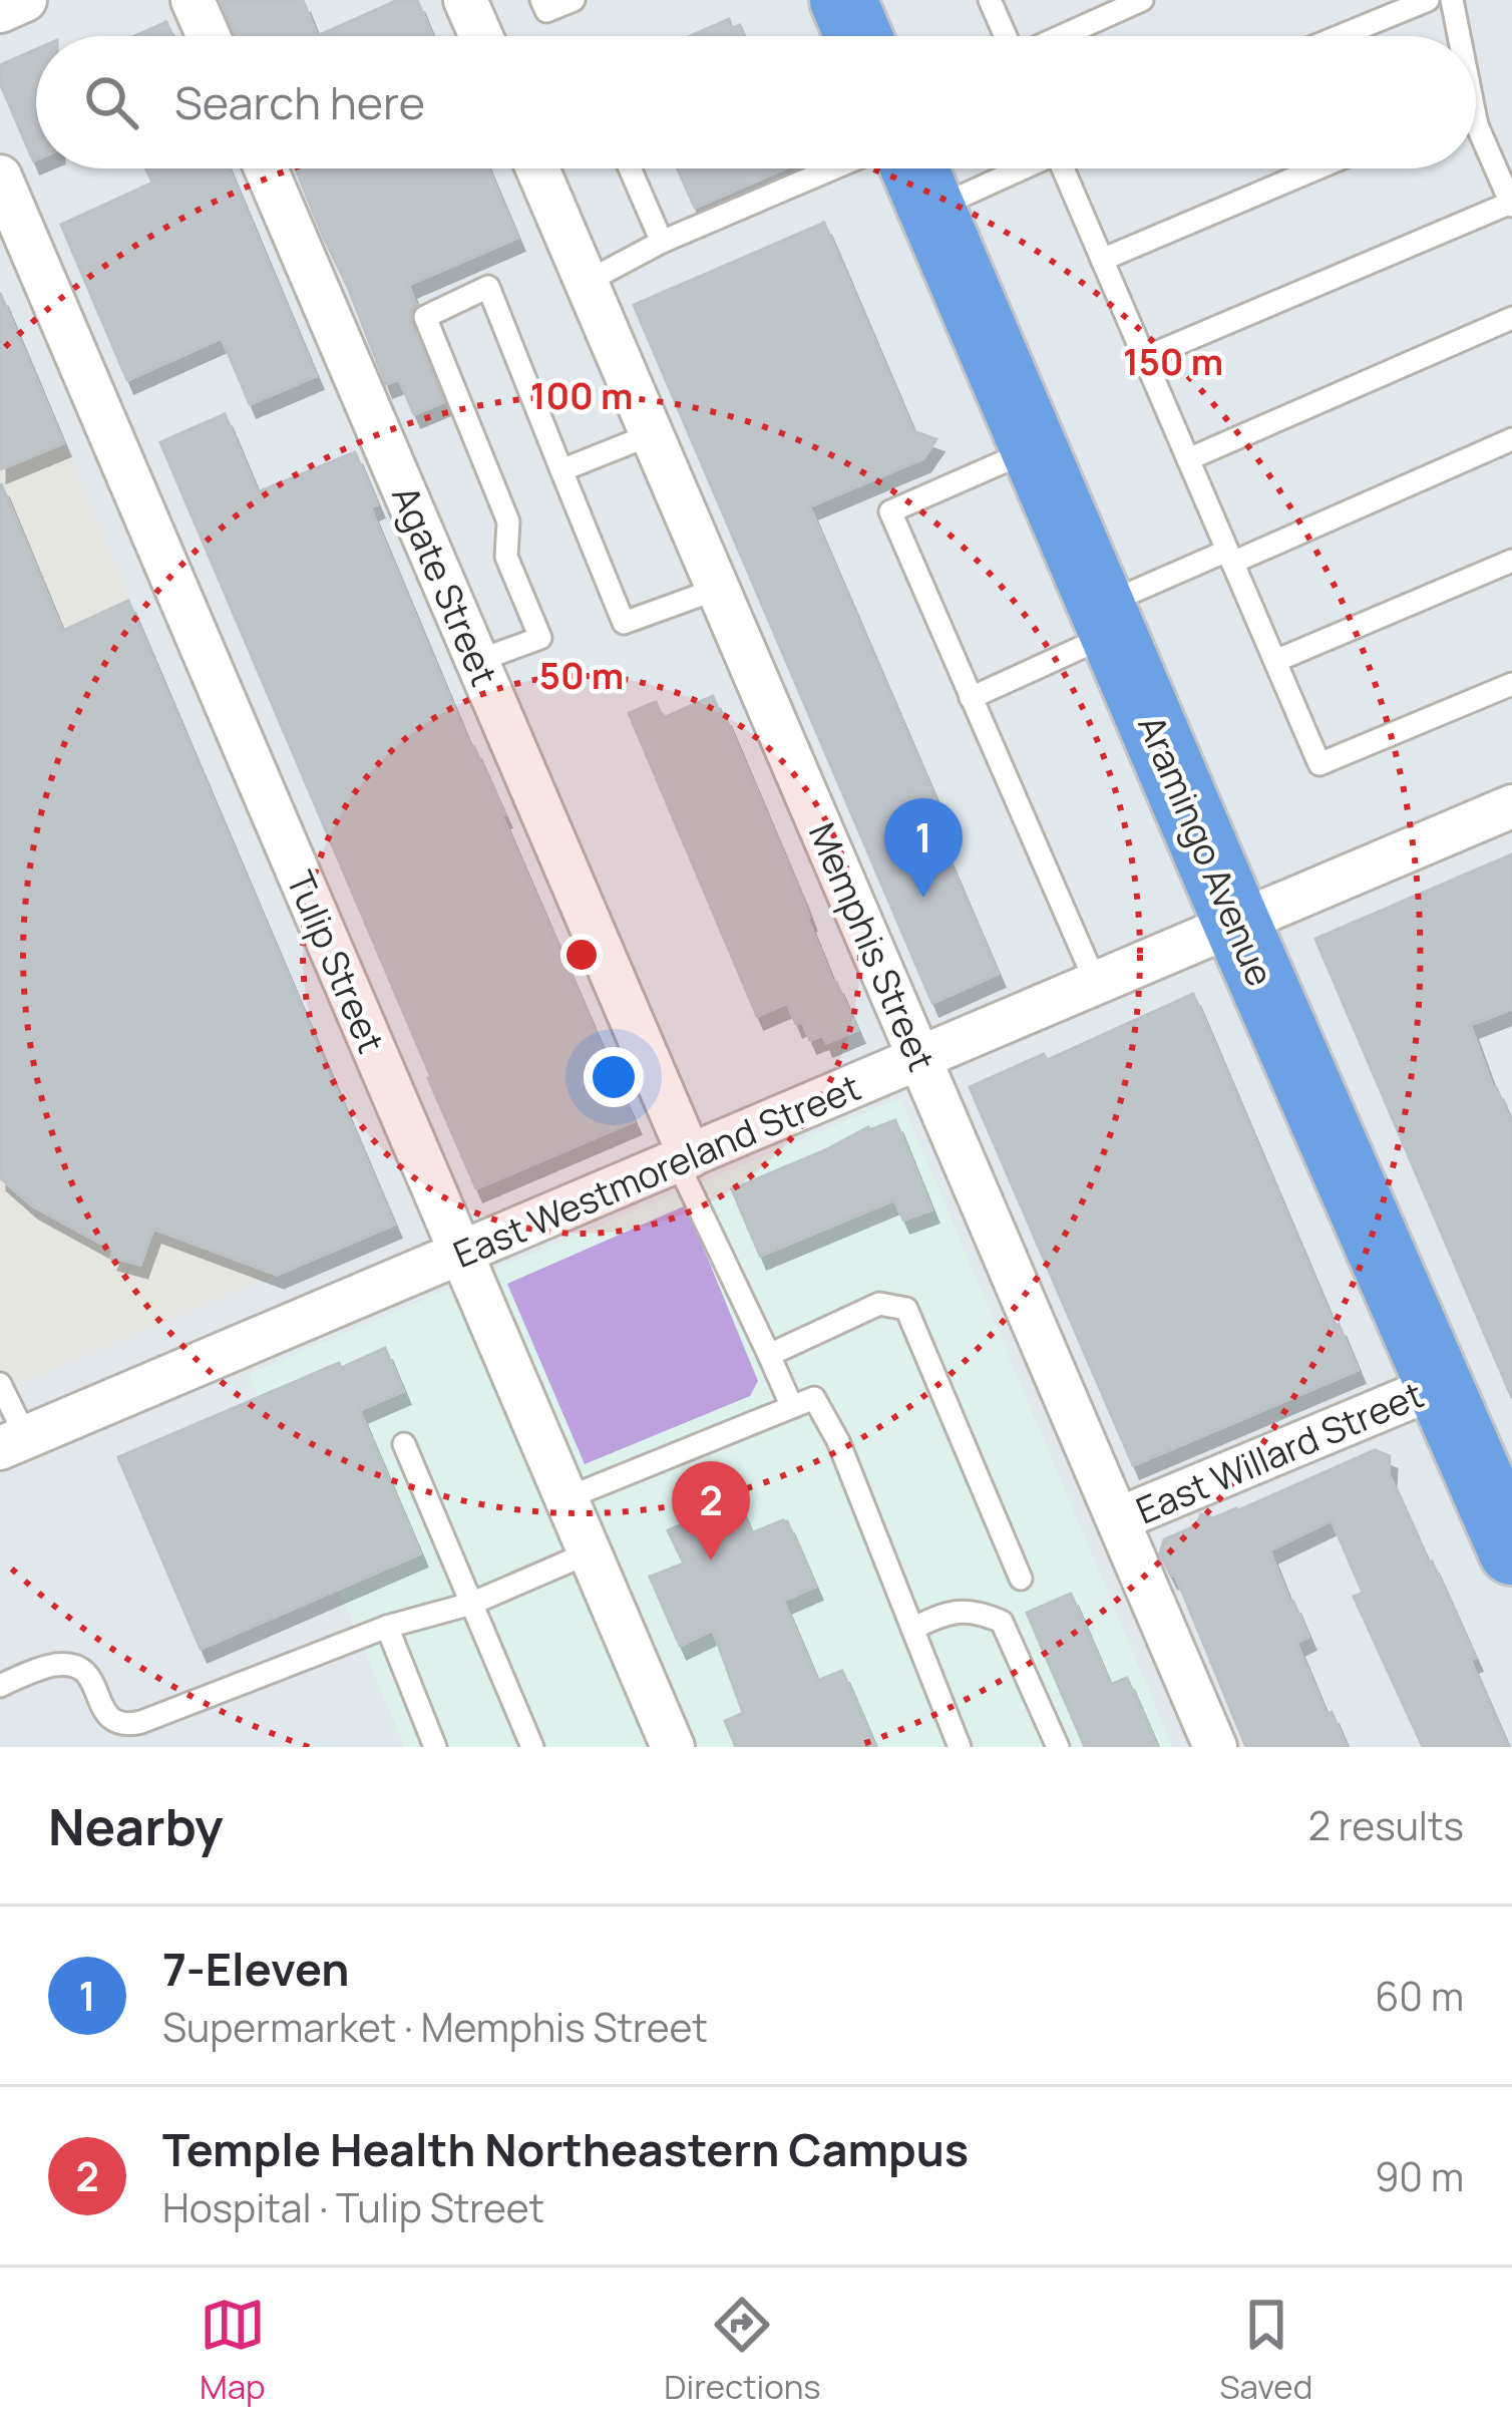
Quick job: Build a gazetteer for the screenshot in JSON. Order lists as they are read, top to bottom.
{
  "streets": {
    "main road": ["Aramingo Avenue"],
    "street": [
      "Agate Street",
      "Memphis Street",
      "Tulip Street",
      "East Westmoreland Street",
      "East Willard Street"
    ]
  },
  "crossings": [
    ["Agate Street", "East Westmoreland Street"],
    ["Aramingo Avenue", "East Westmoreland Street"],
    ["Aramingo Avenue", "East Willard Street"],
    ["Memphis Street", "East Westmoreland Street"],
    ["Memphis Street", "East Willard Street"],
    ["Tulip Street", "East Westmoreland Street"]
  ],
  "page": {
    "search": "Search here",
    "pins": ["1", "2"],
    "heading": ["Nearby", "2 results"],
    "list": [
      {
        "mark": "1",
        "name": "7-Eleven",
        "note": "Supermarket · Memphis Street",
        "value": "60 m"
      },
      {
        "mark": "2",
        "name": "Temple Health Northeastern Campus",
        "note": "Hospital · Tulip Street",
        "value": "90 m"
      }
    ],
    "nav": ["Map", "Directions", "Saved"]
  },
  "rings": ["150 m", "100 m", "50 m"]
}
